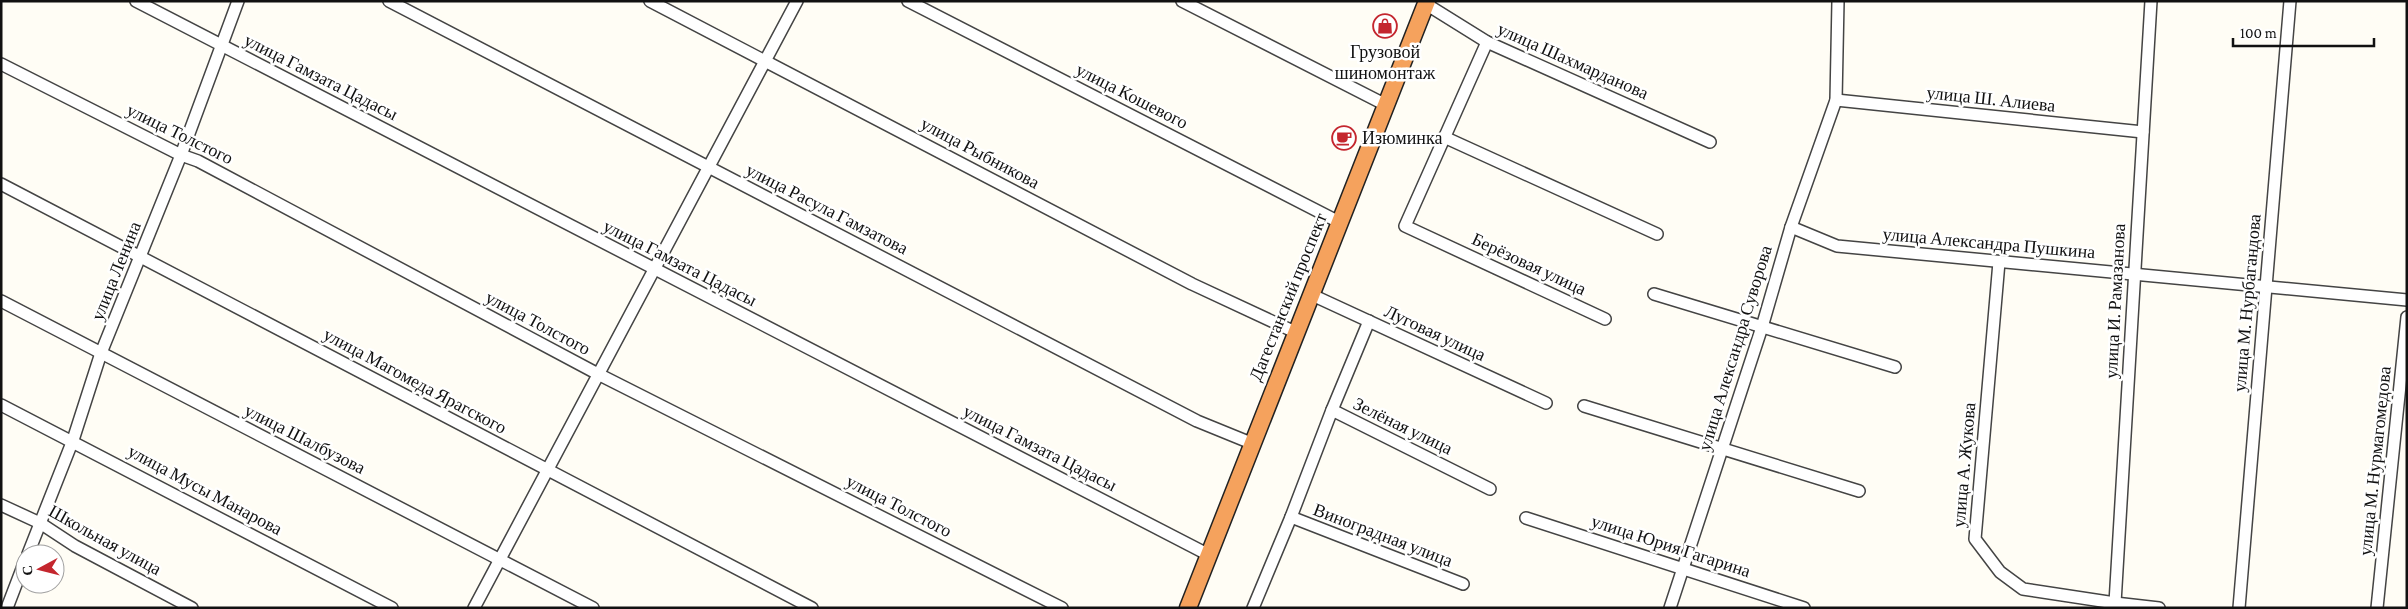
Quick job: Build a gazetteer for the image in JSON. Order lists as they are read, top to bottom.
{
  "streets": {
    "highway": ["Дагестанский проспект"],
    "street": [
      "улица Шахмарданова",
      "улица Гамзата Цадасы",
      "улица Кошевого",
      "улица Ш. Алиева",
      "улица Толстого",
      "улица Рыбникова",
      "улица Расула Гамзатова",
      "улица Александра Пушкина",
      "Берёзовая улица",
      "улица Ленина",
      "улица И. Рамазанова",
      "улица М. Нурбагандова",
      "Луговая улица",
      "улица Александра Суворова",
      "улица Магомеда Ярагского",
      "Зелёная улица",
      "улица Шалбузова",
      "улица М. Нурмагомедова",
      "улица А. Жукова",
      "улица Мусы Манарова",
      "Виноградная улица",
      "Школьная улица",
      "улица Юрия Гагарина"
    ]
  },
  "crossings": [
    ["улица Шахмарданова", "Дагестанский проспект"],
    ["улица Гамзата Цадасы", "улица Ленина"],
    ["улица Гамзата Цадасы", "Дагестанский проспект"],
    ["улица Кошевого", "Дагестанский проспект"],
    ["улица Ш. Алиева", "улица И. Рамазанова"],
    ["улица Ш. Алиева", "улица Александра Суворова"],
    ["улица Толстого", "улица Ленина"],
    ["улица Рыбникова", "Дагестанский проспект"],
    ["улица Расула Гамзатова", "Дагестанский проспект"],
    ["улица Александра Пушкина", "улица И. Рамазанова"],
    ["улица Александра Пушкина", "улица М. Нурбагандова"],
    ["улица Александра Пушкина", "улица Александра Суворова"],
    ["улица Александра Пушкина", "улица А. Жукова"],
    ["улица Ленина", "улица Магомеда Ярагского"],
    ["улица Ленина", "улица Шалбузова"],
    ["улица Ленина", "улица Мусы Манарова"],
    ["улица Ленина", "Школьная улица"],
    ["Дагестанский проспект", "Луговая улица"],
    ["улица И. Рамазанова", "улица А. Жукова"],
    ["Луговая улица", "Зелёная улица"],
    ["улица Александра Суворова", "улица Юрия Гагарина"]
  ],
  "places": {
    "shop": ["Грузовой шиномонтаж"],
    "cafe": ["Изюминка"]
  },
  "scale_bar": "100 m",
  "north": "left"
}
